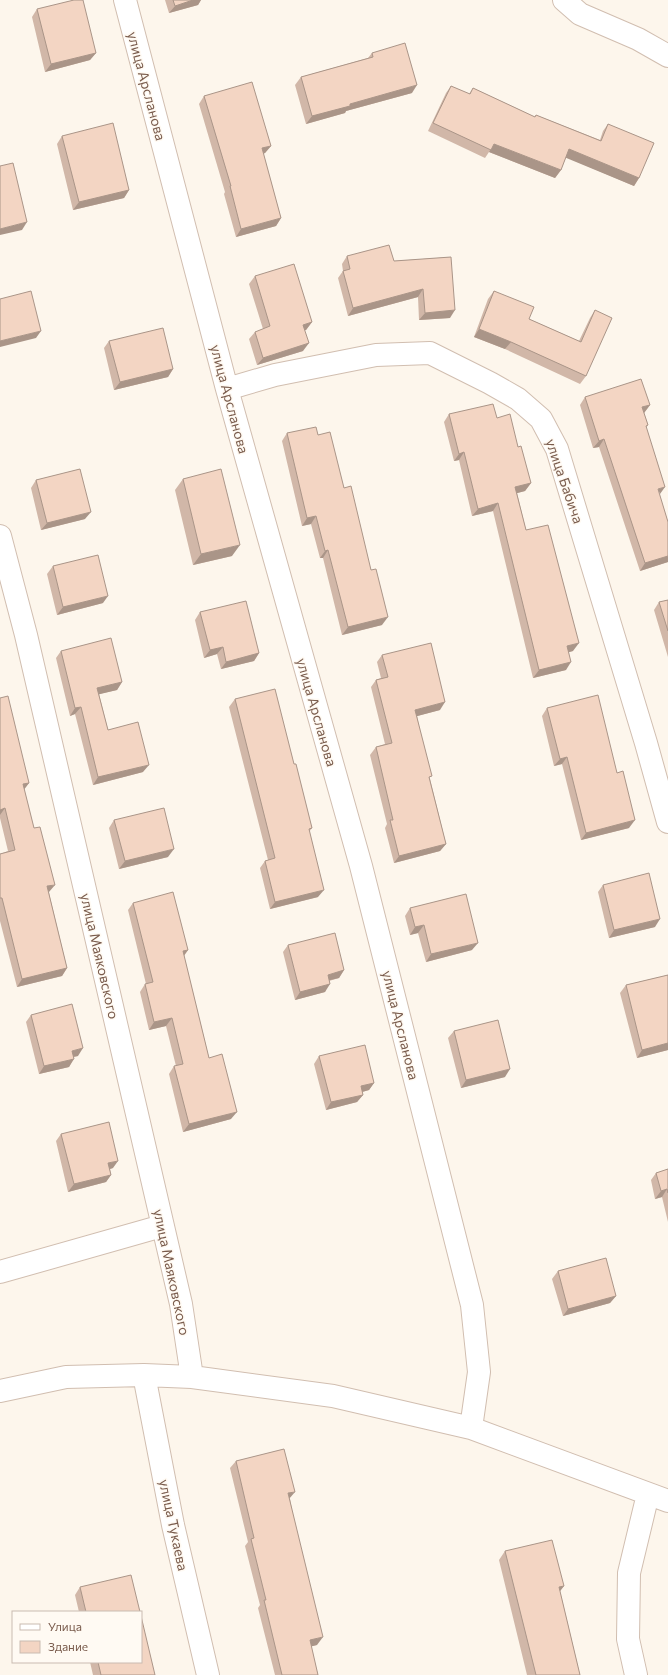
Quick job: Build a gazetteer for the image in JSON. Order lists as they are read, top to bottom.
{
  "streets": {
    "street": [
      "улица Арсланова",
      "улица Бабича",
      "улица Маяковского",
      "улица Тукаева"
    ]
  },
  "crossings": [
    ["улица Арсланова", "улица Бабича"]
  ],
  "legend": ["Улица", "Здание"]
}
